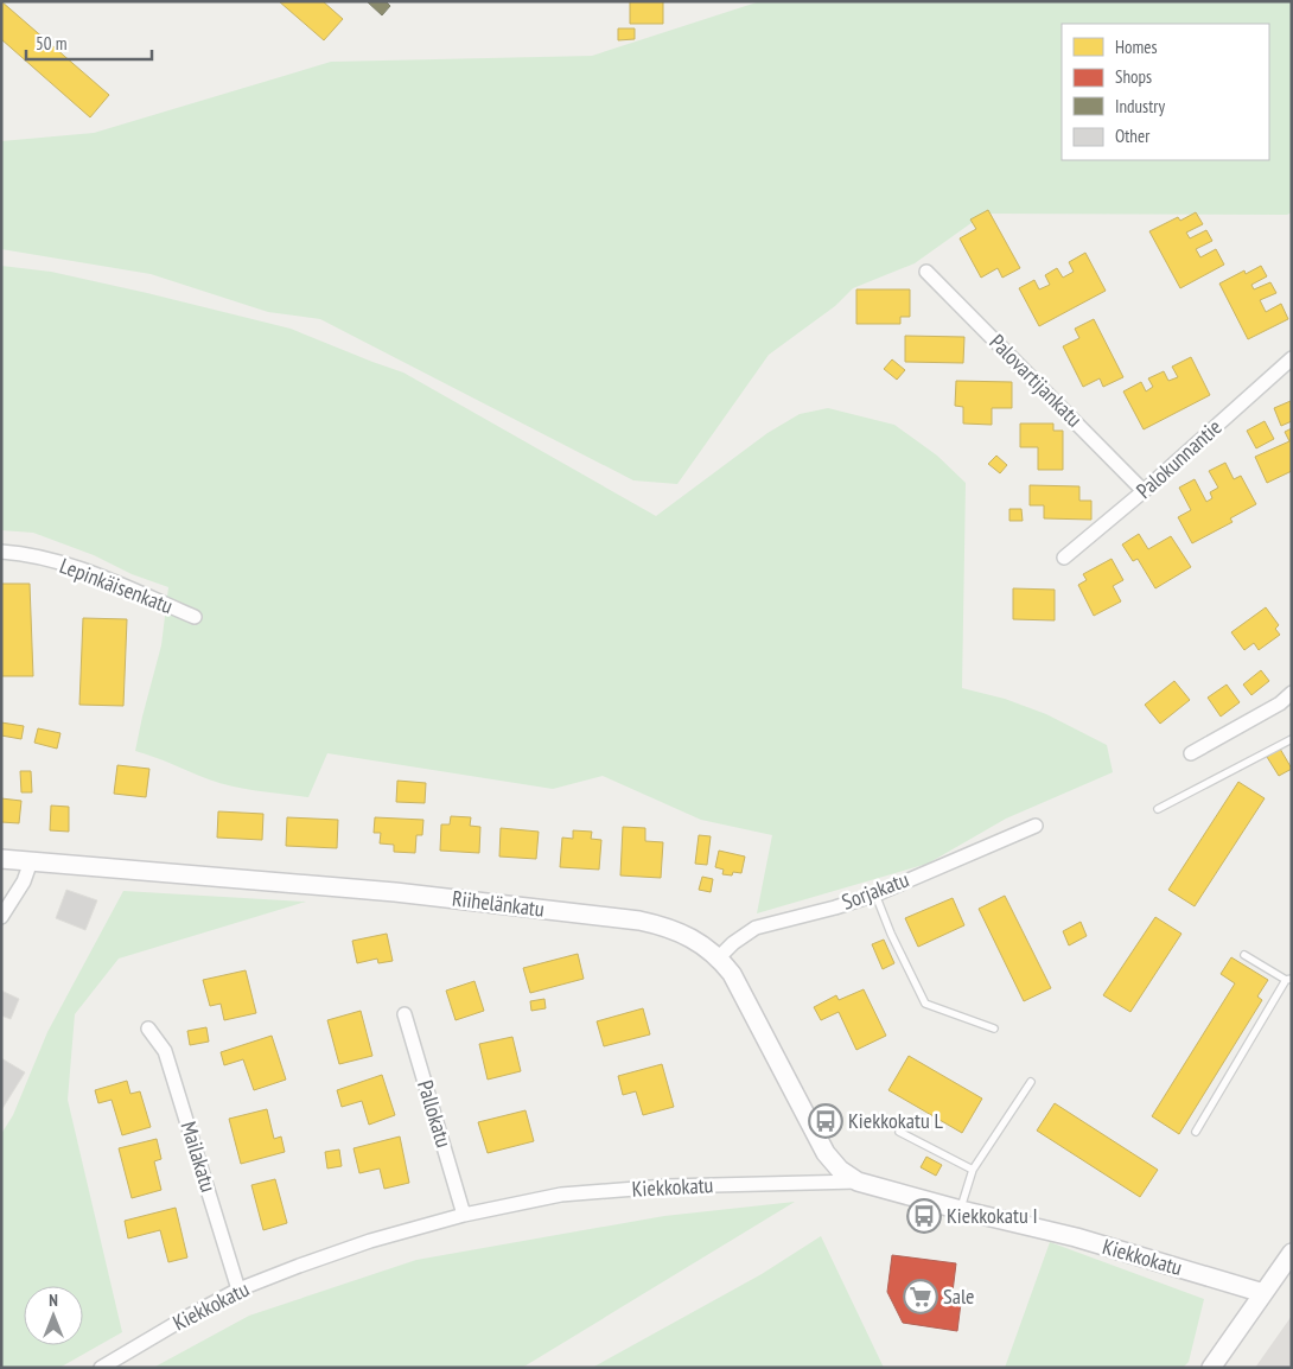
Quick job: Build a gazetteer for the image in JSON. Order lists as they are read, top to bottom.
{
  "streets": {
    "street": [
      "Palovartijankatu",
      "Palokunnantie",
      "Lepinkäisenkatu",
      "Sorjakatu",
      "Riihelänkatu",
      "Pallokatu",
      "Mailakatu",
      "Kiekkokatu"
    ]
  },
  "crossings": [
    ["Palovartijankatu", "Palokunnantie"],
    ["Sorjakatu", "Riihelänkatu"],
    ["Riihelänkatu", "Kiekkokatu"],
    ["Pallokatu", "Kiekkokatu"],
    ["Mailakatu", "Kiekkokatu"]
  ],
  "places": {
    "bus stop": ["Kiekkokatu L", "Kiekkokatu I"],
    "supermarket": ["Sale"]
  },
  "legend": [
    "Homes",
    "Shops",
    "Industry",
    "Other"
  ],
  "scale_bar": "50 m",
  "north": "top"
}
